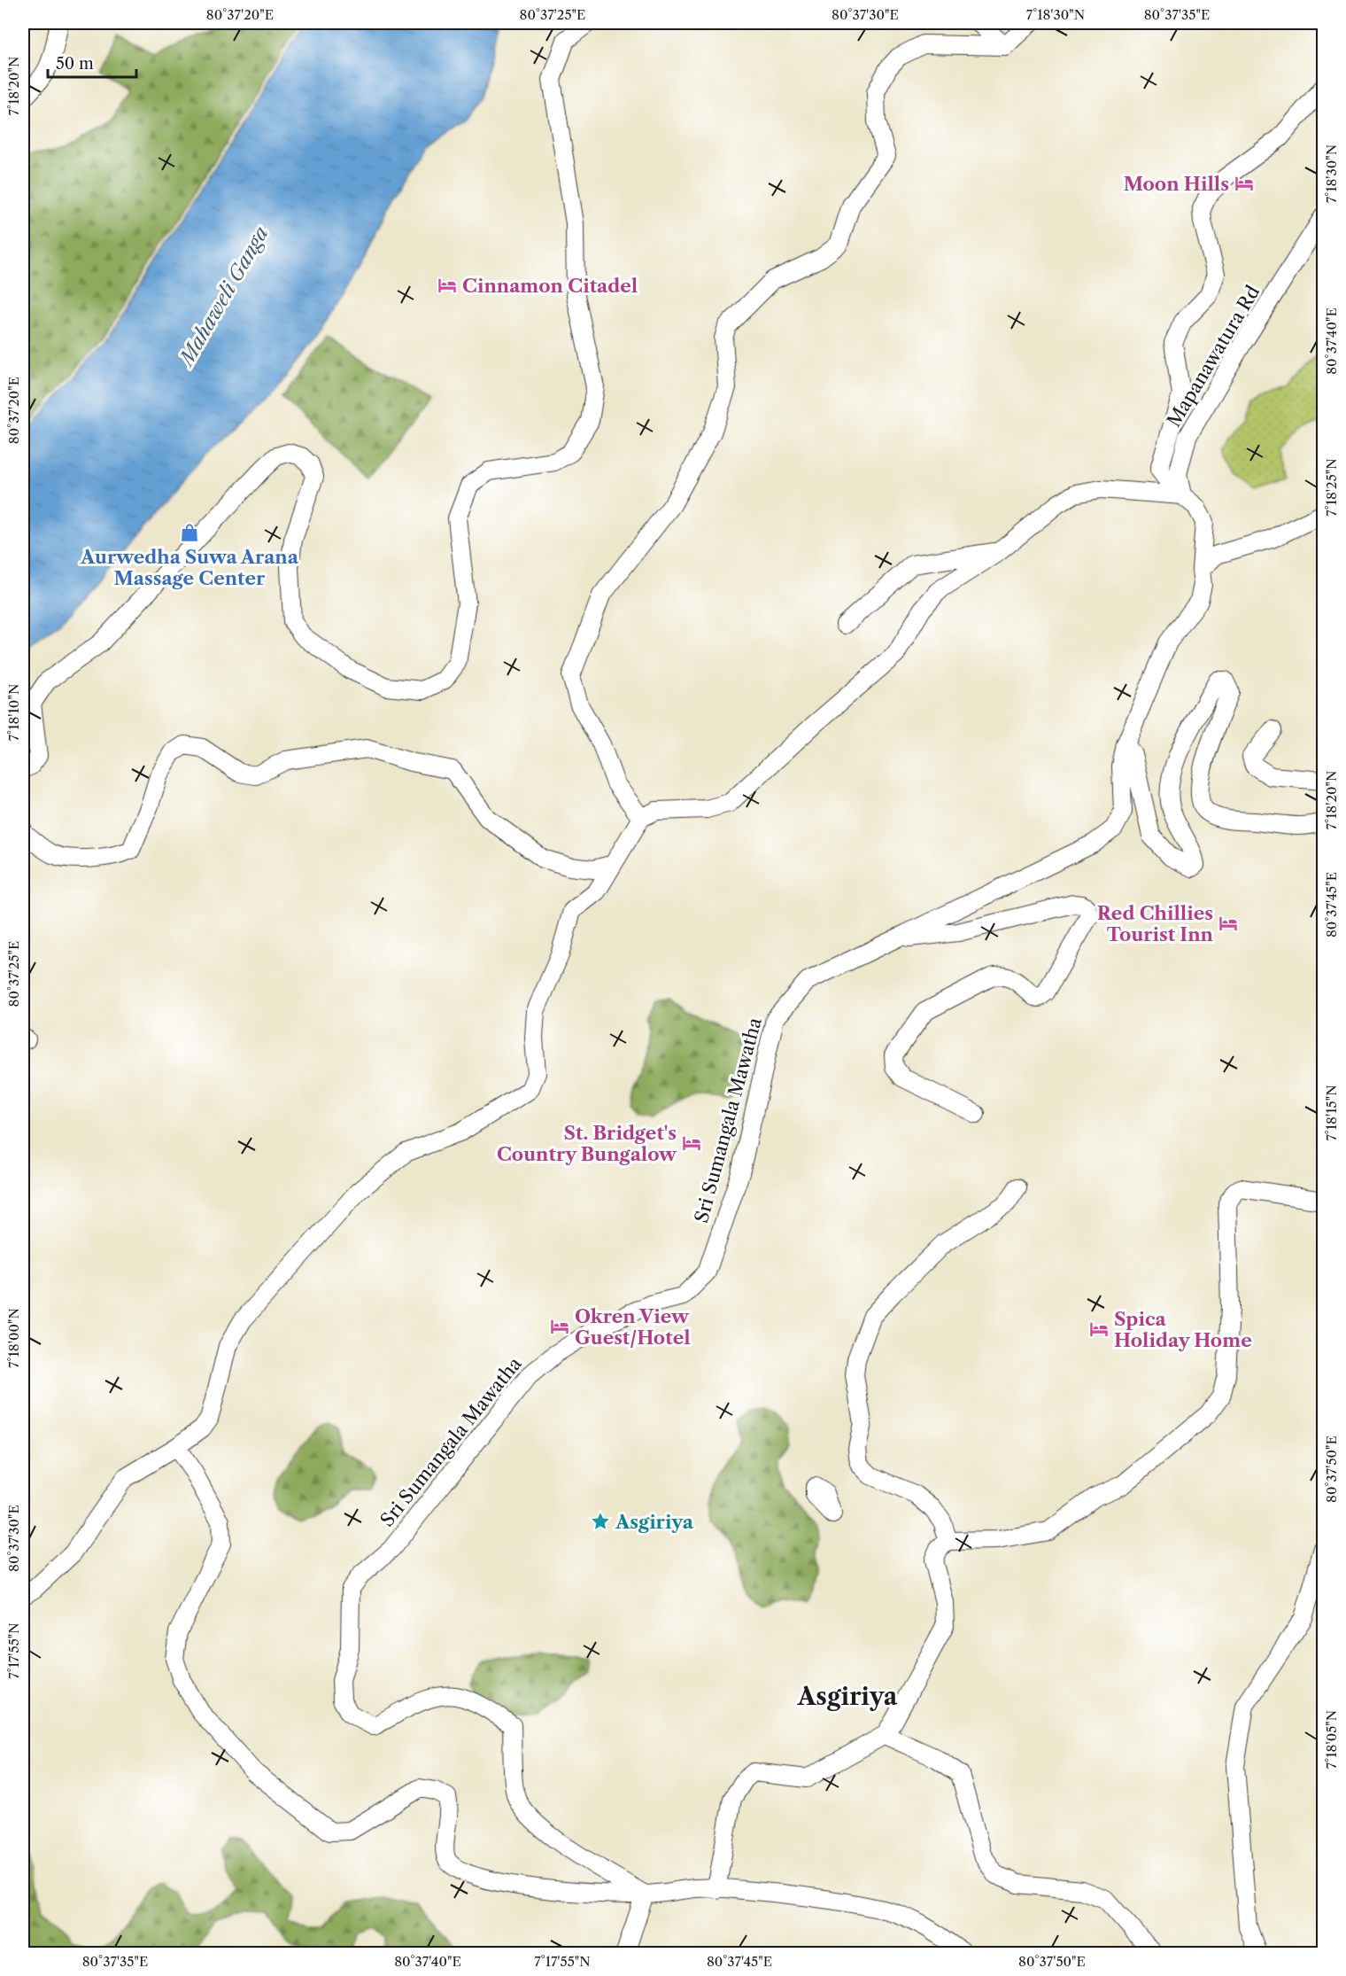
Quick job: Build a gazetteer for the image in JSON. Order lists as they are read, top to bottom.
{
  "streets": {
    "street": ["Mapanawatura Rd", "Sri Sumangala Mawatha"]
  },
  "districts": ["Asgiriya"],
  "water": ["Mahaweli Ganga"],
  "places": {
    "hotel": [
      "Moon Hills",
      "Cinnamon Citadel",
      "Red Chillies Tourist Inn",
      "St. Bridget's Country Bungalow",
      "Okren View Guest/Hotel",
      "Spica Holiday Home"
    ],
    "shop": ["Aurwedha Suwa Arana Massage Center"],
    "place": ["Asgiriya"]
  },
  "scale_bar": "50 m",
  "coordinates": [
    "80°37'20\"E",
    "80°37'25\"E",
    "80°37'30\"E",
    "7°18'30\"N",
    "80°37'35\"E",
    "7°18'20\"N",
    "80°37'40\"E",
    "7°18'25\"N",
    "7°18'10\"N",
    "80°37'45\"E",
    "7°18'15\"N",
    "7°18'00\"N",
    "80°37'50\"E",
    "7°17'55\"N",
    "7°18'05\"N"
  ]
}
